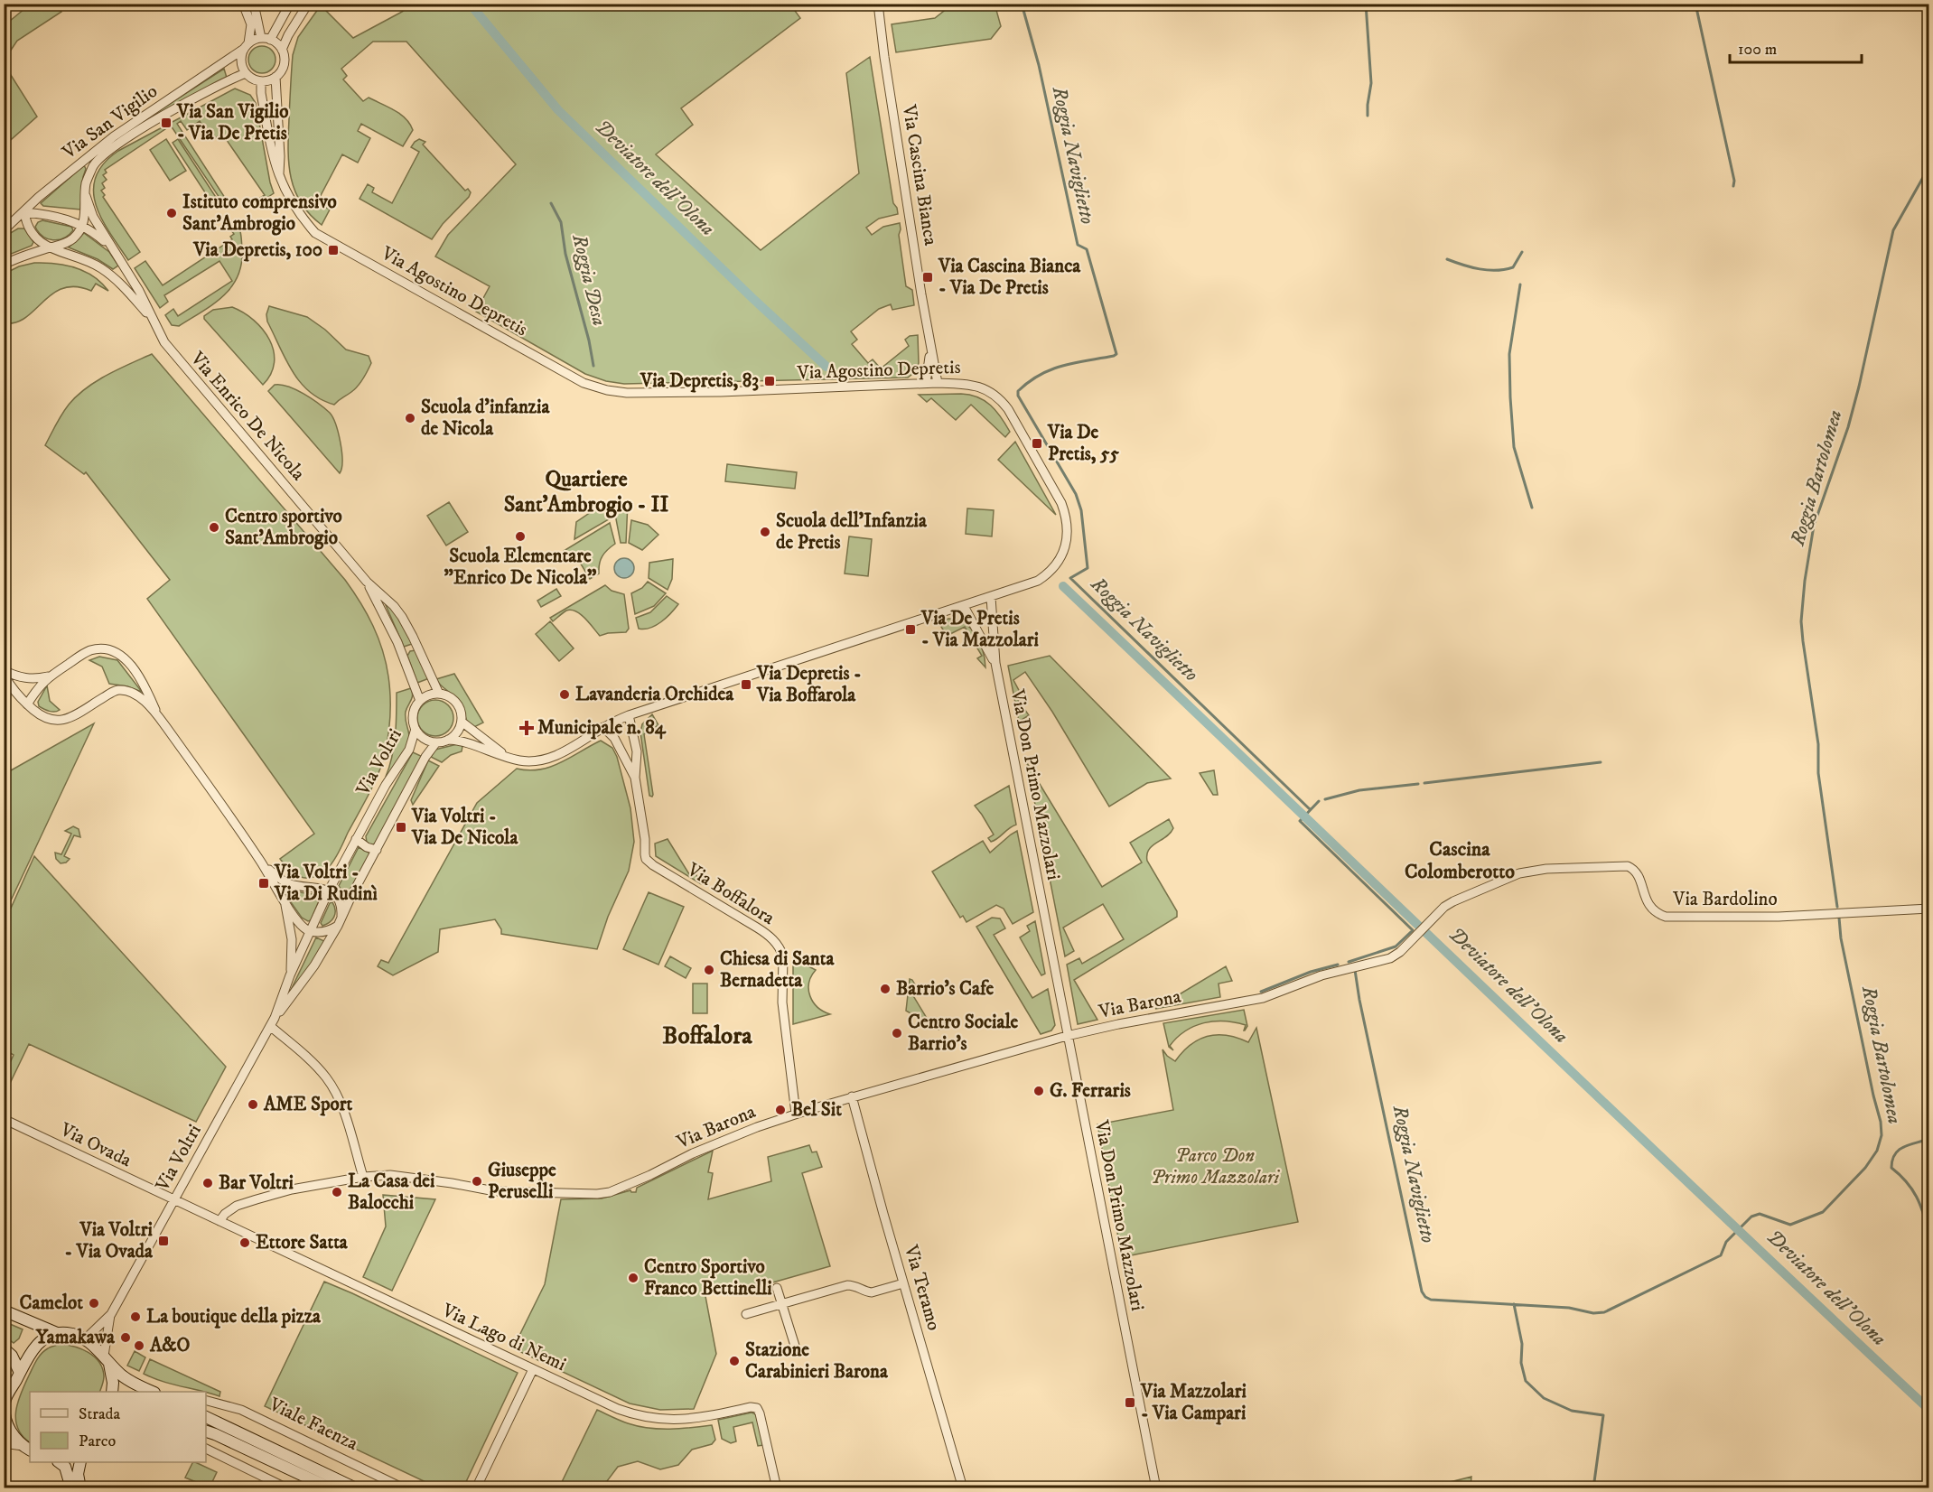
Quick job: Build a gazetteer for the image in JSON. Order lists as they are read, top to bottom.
{
  "streets": {
    "main road": ["Viale Faenza"],
    "street": [
      "Via San Vigilio",
      "Via Cascina Bianca",
      "Via Agostino Depretis",
      "Via Enrico De Nicola",
      "Via Voltri",
      "Via Don Primo Mazzolari",
      "Via Boffalora",
      "Via Bardolino",
      "Via Barona",
      "Via Ovada",
      "Via Teramo",
      "Via Lago di Nemi"
    ]
  },
  "crossings": [
    ["Via San Vigilio", "Via Agostino Depretis"],
    ["Via San Vigilio", "Via Enrico De Nicola"],
    ["Via Cascina Bianca", "Via Agostino Depretis"],
    ["Via Agostino Depretis", "Via Enrico De Nicola"],
    ["Via Agostino Depretis", "Via Voltri"],
    ["Via Agostino Depretis", "Via Don Primo Mazzolari"],
    ["Via Agostino Depretis", "Via Boffalora"],
    ["Via Enrico De Nicola", "Via Voltri"],
    ["Via Voltri", "Via Ovada"],
    ["Via Voltri", "Via Lago di Nemi"],
    ["Via Don Primo Mazzolari", "Via Barona"],
    ["Via Boffalora", "Via Barona"],
    ["Via Bardolino", "Via Barona"],
    ["Via Barona", "Via Teramo"],
    ["Via Barona", "Via Lago di Nemi"],
    ["Via Ovada", "Via Lago di Nemi"]
  ],
  "districts": ["Quartiere Sant'Ambrogio - II", "Cascina Colomberotto", "Boffalora"],
  "water": [
    "Roggia Naviglietto",
    "Deviatore dell'Olona",
    "Roggia Desa",
    "Roggia Bartolomea"
  ],
  "parks": ["Parco Don Primo Mazzolari"],
  "places": {
    "transit": [
      "Via San Vigilio - Via De Pretis",
      "Via Depretis, 100",
      "Via Cascina Bianca - Via De Pretis",
      "Via Depretis, 83",
      "Via De Pretis, 55",
      "Via De Pretis - Via Mazzolari",
      "Via Depretis - Via Boffarola",
      "Via Voltri - Via De Nicola",
      "Via Voltri - Via Di Rudinì",
      "Via Voltri - Via Ovada",
      "Via Mazzolari - Via Campari"
    ],
    "other": [
      "Istituto comprensivo Sant'Ambrogio",
      "Scuola d'infanzia de Nicola",
      "Centro sportivo Sant'Ambrogio",
      "Scuola dell’Infanzia de Pretis",
      "Scuola Elementare \"Enrico De Nicola\"",
      "Lavanderia Orchidea",
      "Chiesa di Santa Bernadetta",
      "Barrio's Cafe",
      "Centro Sociale Barrio's",
      "G. Ferraris",
      "AME Sport",
      "Bel Sit",
      "Giuseppe Peruselli",
      "Bar Voltri",
      "La Casa dei Balocchi",
      "Ettore Satta",
      "Centro Sportivo Franco Bettinelli",
      "Camelot",
      "La boutique della pizza",
      "Yamakawa",
      "A&O",
      "Stazione Carabinieri Barona"
    ],
    "health": ["Municipale n. 84"]
  },
  "legend": ["Strada", "Parco"],
  "scale_bar": "100 m"
}
